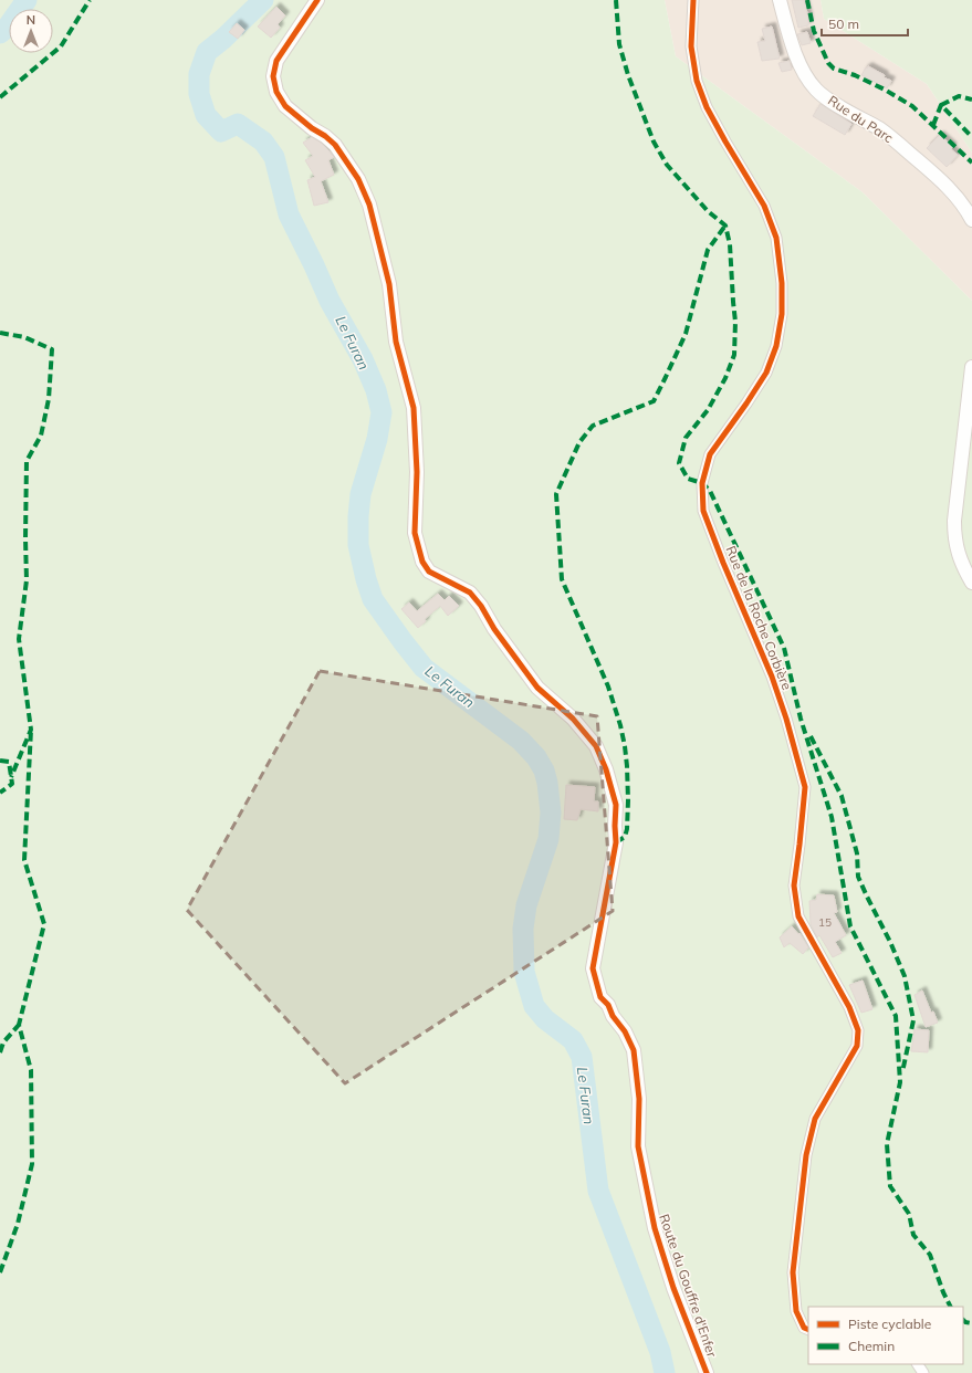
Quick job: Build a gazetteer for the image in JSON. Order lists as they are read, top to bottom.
{
  "streets": {
    "street": ["Rue du Parc", "Rue de la Roche Corbière", "Route du Gouffre d'Enfer"]
  },
  "water": ["Le Furan"],
  "house_numbers": ["15"],
  "legend": ["Piste cyclable", "Chemin"],
  "scale_bar": "50 m",
  "north": "top"
}
